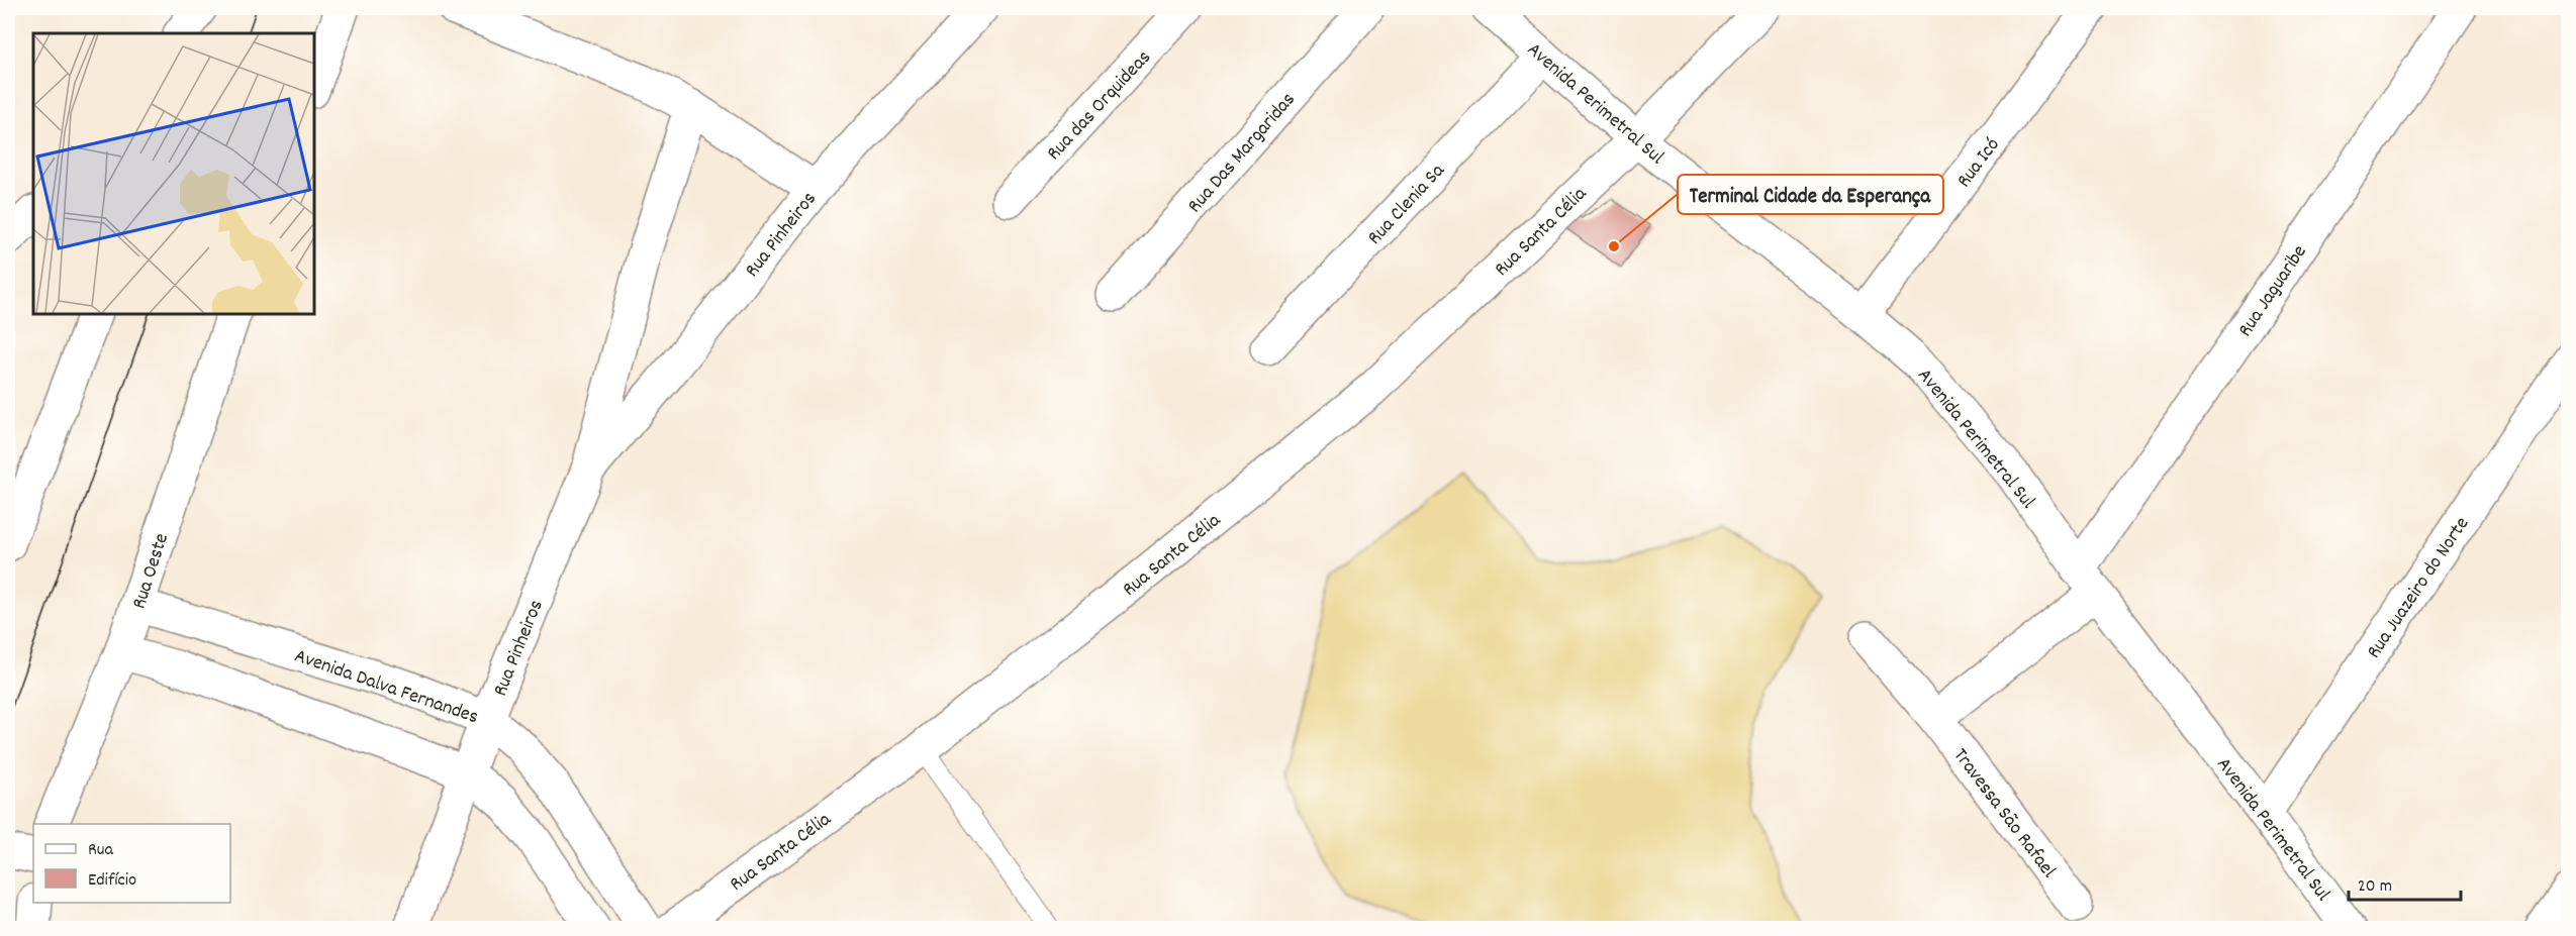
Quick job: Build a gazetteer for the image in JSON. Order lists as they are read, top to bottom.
{
  "streets": {
    "street": [
      "Avenida Perimetral Sul",
      "Rua das Orquideas",
      "Rua Das Margaridas",
      "Rua Icó",
      "Rua Clenia Sa",
      "Rua Santa Célia",
      "Rua Pinheiros",
      "Rua Jaguaribe",
      "Rua Oeste",
      "Rua Juazeiro do Norte",
      "Avenida Dalva Fernandes",
      "Travessa São Rafael"
    ]
  },
  "crossings": [
    ["Avenida Perimetral Sul", "Rua Icó"],
    ["Avenida Perimetral Sul", "Rua Clenia Sa"],
    ["Avenida Perimetral Sul", "Rua Santa Célia"],
    ["Avenida Perimetral Sul", "Rua Jaguaribe"],
    ["Avenida Perimetral Sul", "Rua Juazeiro do Norte"],
    ["Rua Pinheiros", "Avenida Dalva Fernandes"],
    ["Rua Oeste", "Avenida Dalva Fernandes"]
  ],
  "places": ["Terminal Cidade da Esperança"],
  "legend": ["Rua", "Edifício"],
  "scale_bar": "20 m"
}
